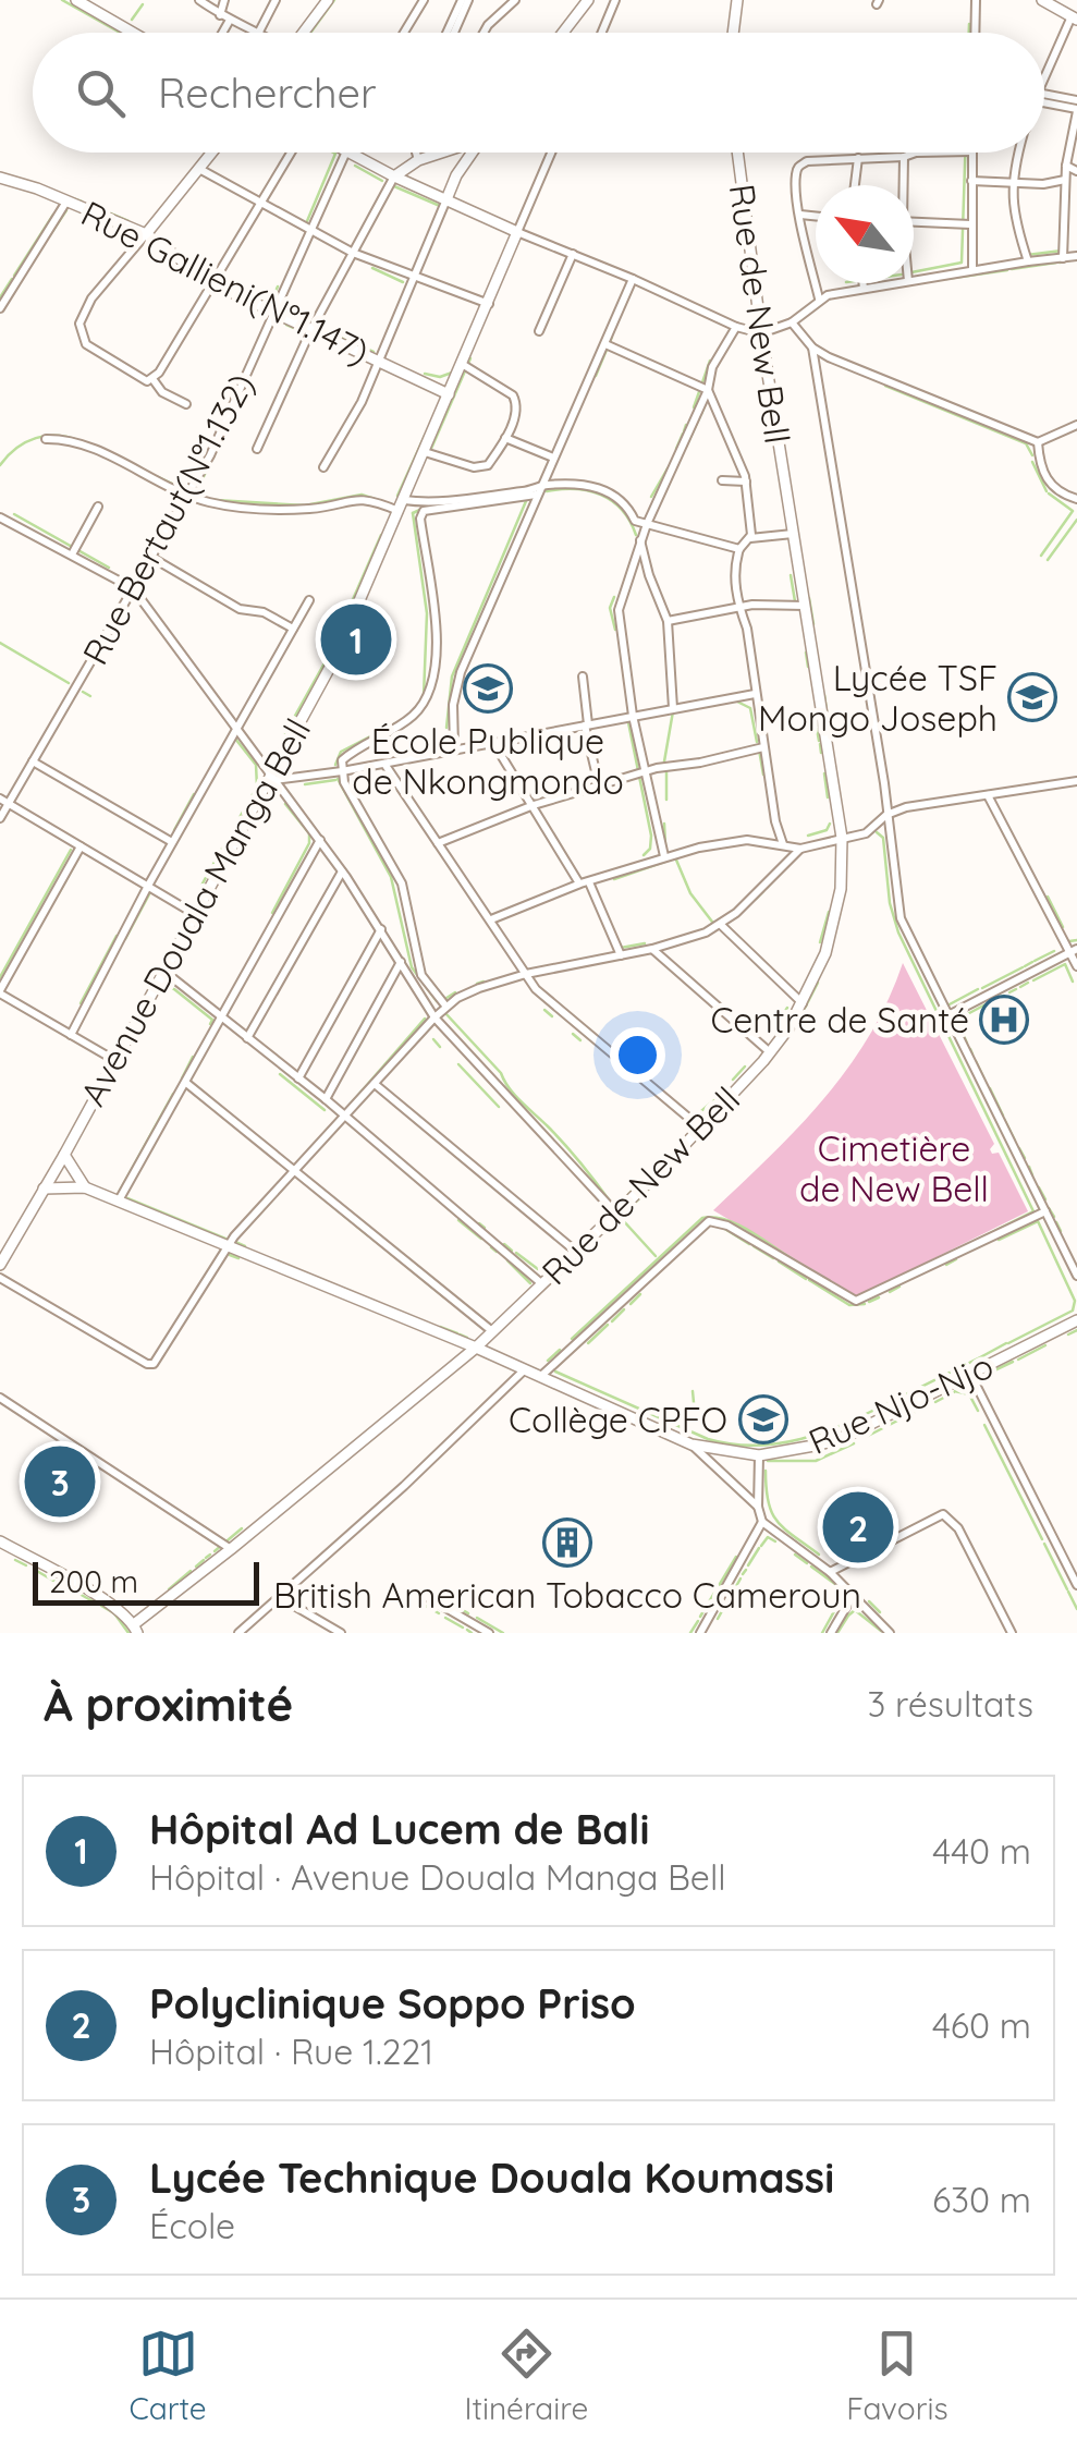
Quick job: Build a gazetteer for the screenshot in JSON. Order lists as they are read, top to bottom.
{
  "streets": {
    "main road": [
      "Rue Gallieni(N°1.147)",
      "Rue de New Bell",
      "Avenue Douala Manga Bell",
      "Rue Njo-Njo"
    ],
    "street": ["Rue Bertaut(N°1.132)"]
  },
  "crossings": [
    ["Rue Gallieni(N°1.147)", "Rue Bertaut(N°1.132)"],
    ["Rue Gallieni(N°1.147)", "Avenue Douala Manga Bell"],
    ["Rue de New Bell", "Rue Njo-Njo"]
  ],
  "parks": ["Cimetière de New Bell"],
  "places": {
    "school or university": ["École Publique de Nkongmondo", "Lycée TSF Mongo Joseph", "Collège CPFO"],
    "hospital": ["Centre de Santé"],
    "building": ["British American Tobacco Cameroun"]
  },
  "scale_bar": "200 m",
  "north": "top left",
  "page": {
    "search": "Rechercher",
    "pins": ["1", "3", "2"],
    "scale": "200 m",
    "heading": ["À proximité", "3 résultats"],
    "list": [
      {
        "mark": "1",
        "name": "Hôpital Ad Lucem de Bali",
        "note": "Hôpital · Avenue Douala Manga Bell",
        "value": "440 m"
      },
      {
        "mark": "2",
        "name": "Polyclinique Soppo Priso",
        "note": "Hôpital · Rue 1.221",
        "value": "460 m"
      },
      {
        "mark": "3",
        "name": "Lycée Technique Douala Koumassi",
        "note": "École",
        "value": "630 m"
      }
    ],
    "nav": ["Carte", "Itinéraire", "Favoris"]
  }
}
